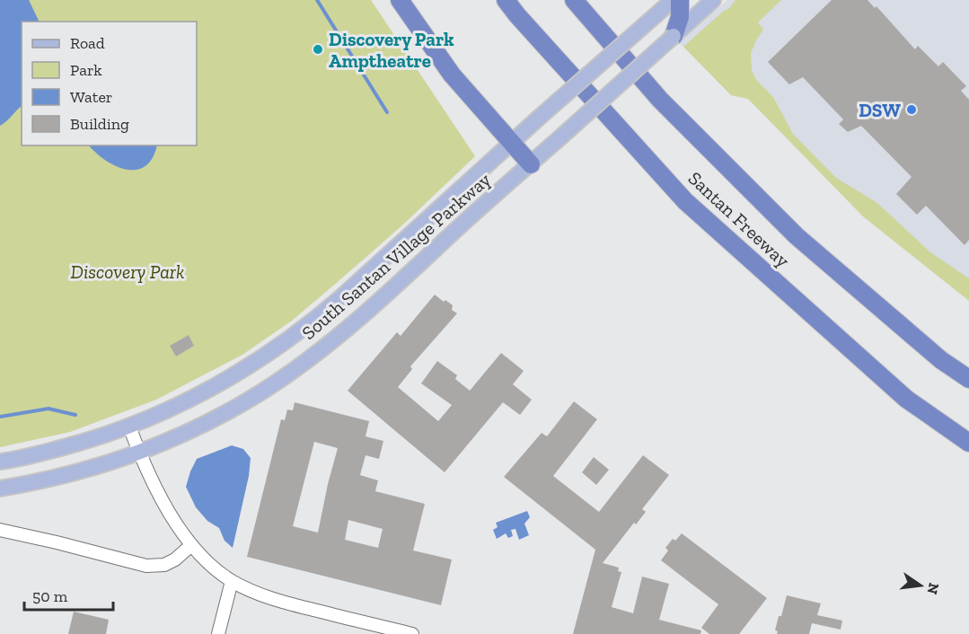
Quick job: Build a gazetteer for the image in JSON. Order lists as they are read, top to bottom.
{
  "streets": {
    "highway": ["Santan Freeway"],
    "main road": ["South Santan Village Parkway"]
  },
  "parks": ["Discovery Park"],
  "places": ["Discovery Park Amptheatre", "DSW"],
  "legend": [
    "Road",
    "Park",
    "Water",
    "Building"
  ],
  "scale_bar": "50 m",
  "north": "right"
}
